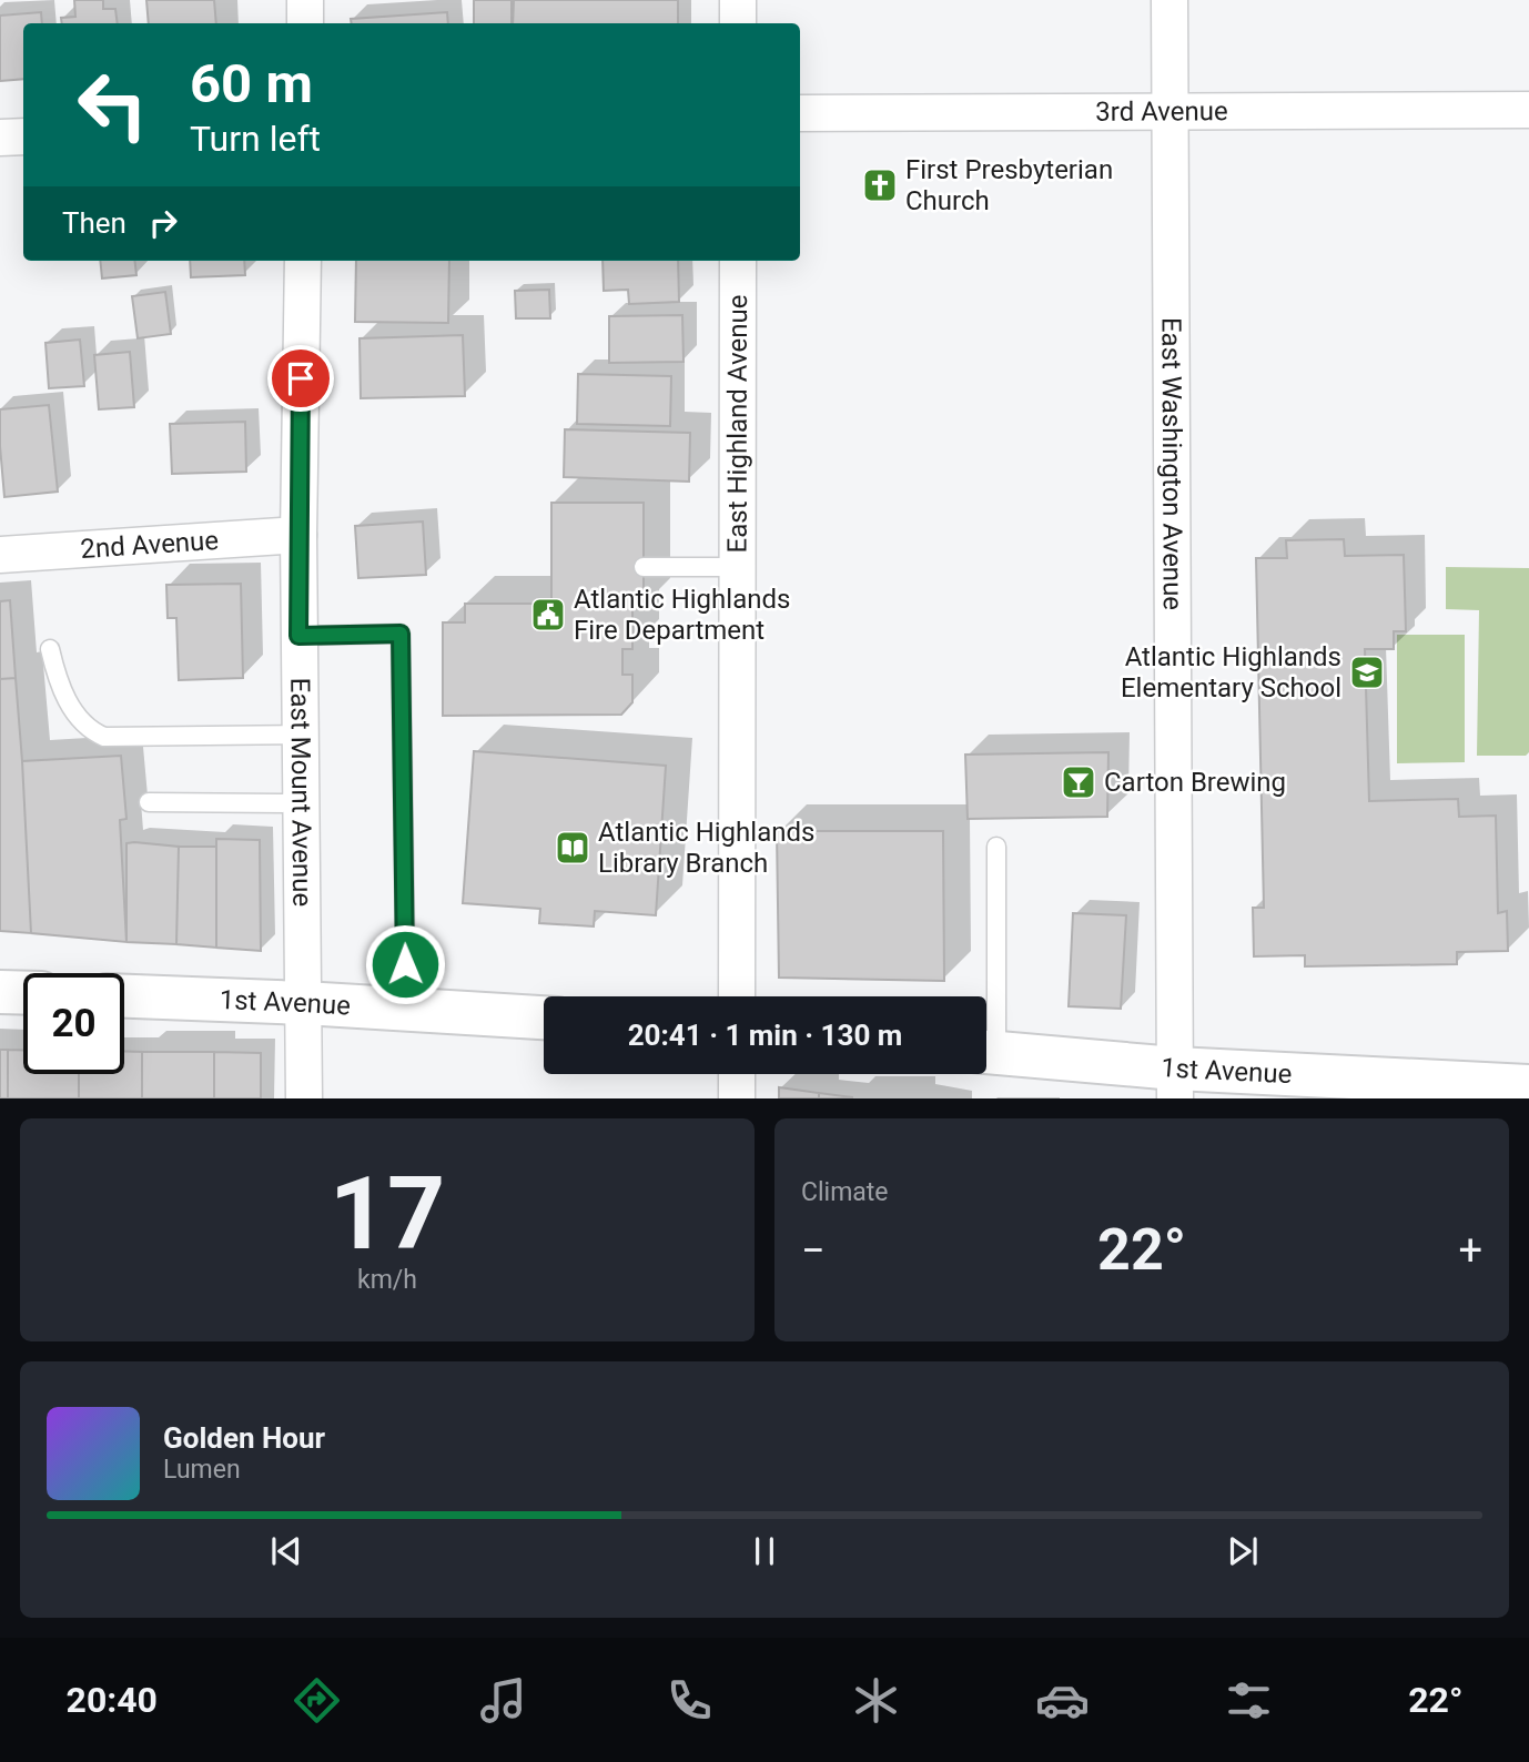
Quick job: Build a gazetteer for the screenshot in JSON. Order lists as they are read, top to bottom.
{
  "streets": {
    "street": [
      "3rd Avenue",
      "East Highland Avenue",
      "East Washington Avenue",
      "2nd Avenue",
      "East Mount Avenue",
      "1st Avenue"
    ]
  },
  "crossings": [
    ["3rd Avenue", "East Washington Avenue"],
    ["East Washington Avenue", "1st Avenue"],
    ["2nd Avenue", "East Mount Avenue"],
    ["East Mount Avenue", "1st Avenue"]
  ],
  "places": {
    "church": ["First Presbyterian Church"],
    "public building": ["Atlantic Highlands Fire Department"],
    "school or university": ["Atlantic Highlands Elementary School"],
    "bar": ["Carton Brewing"],
    "library": ["Atlantic Highlands Library Branch"]
  },
  "page": {
    "turn": ["60 m", "Turn left"],
    "then": "Then",
    "limit": "20",
    "trip": "20:41 · 1 min · 130 m",
    "tile": [
      ["17", "km/h"],
      "Climate"
    ],
    "heat": ["−", "22°", "+"],
    "song": ["Golden Hour", "Lumen"],
    "tabs": ["20:40", "22°"]
  }
}
